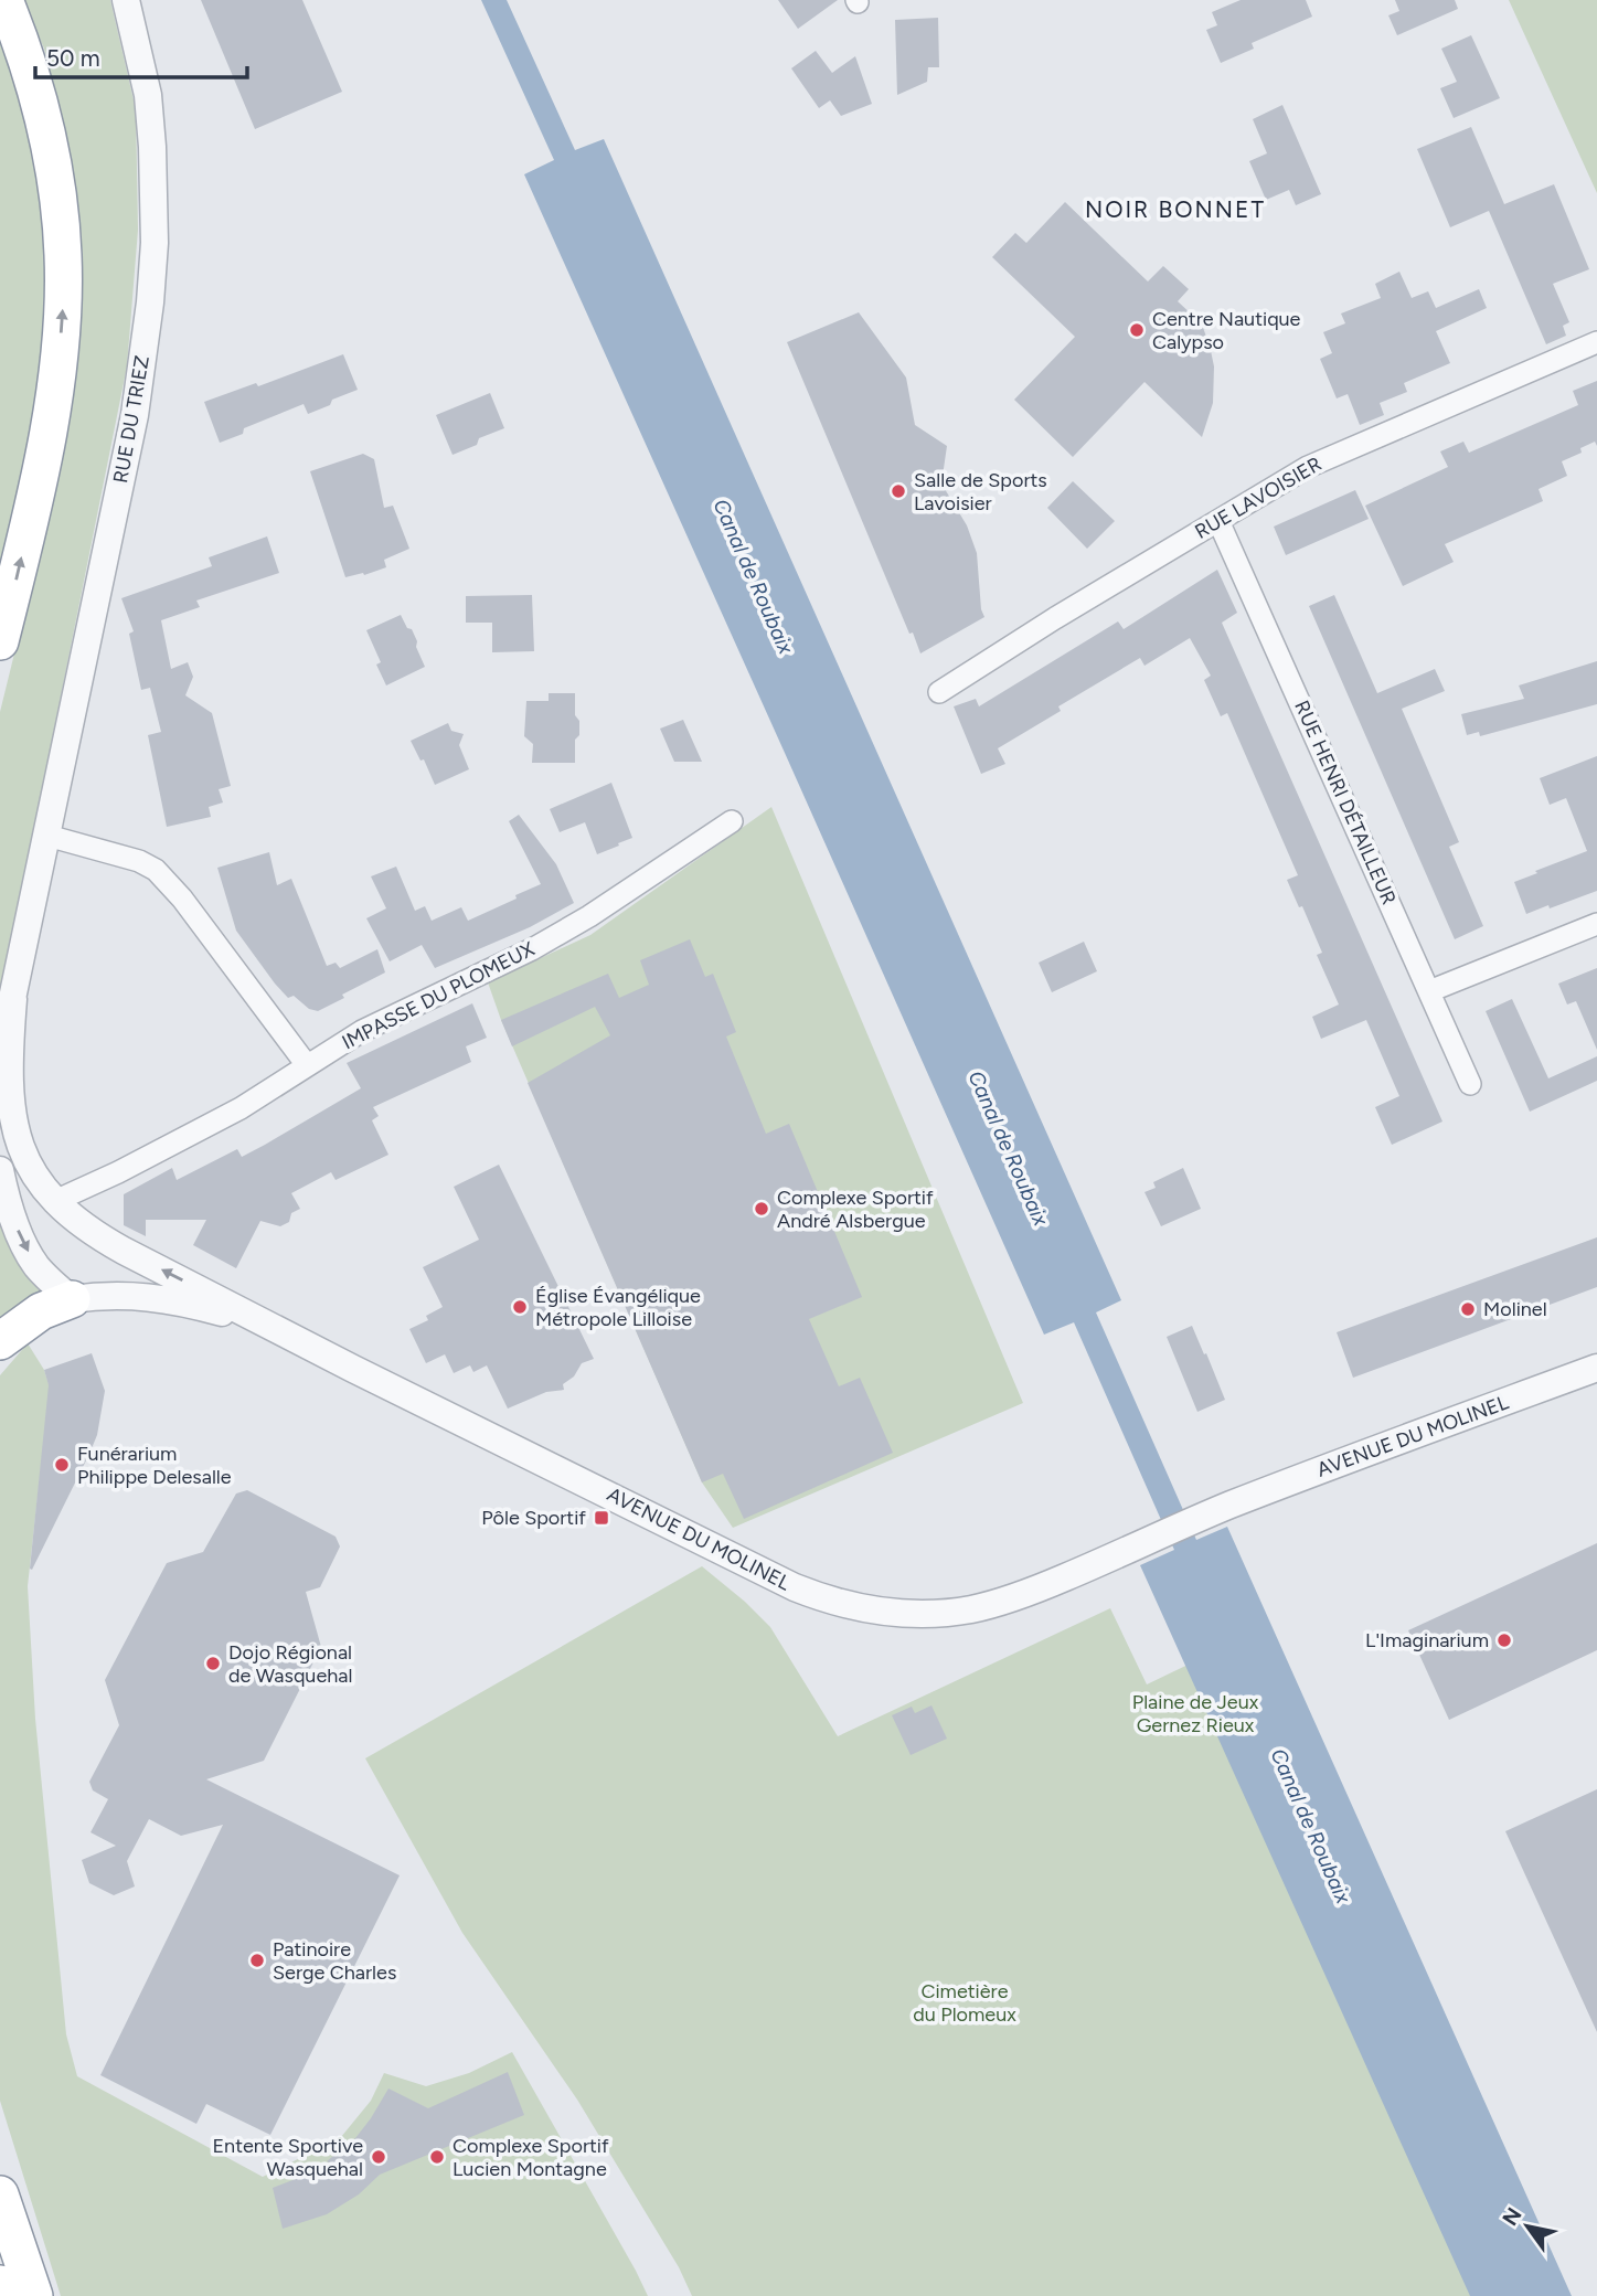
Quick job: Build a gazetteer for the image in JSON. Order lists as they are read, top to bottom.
{
  "streets": {
    "street": [
      "RUE DU TRIEZ",
      "RUE LAVOISIER",
      "RUE HENRI DÉTAILLEUR",
      "IMPASSE DU PLOMEUX",
      "AVENUE DU MOLINEL"
    ]
  },
  "crossings": [
    ["RUE DU TRIEZ", "AVENUE DU MOLINEL"],
    ["RUE LAVOISIER", "RUE HENRI DÉTAILLEUR"],
    ["IMPASSE DU PLOMEUX", "AVENUE DU MOLINEL"]
  ],
  "districts": ["NOIR BONNET"],
  "water": ["Canal de Roubaix"],
  "parks": ["Plaine de Jeux Gernez Rieux", "Cimetière du Plomeux"],
  "places": {
    "other": [
      "Centre Nautique Calypso",
      "Salle de Sports Lavoisier",
      "Complexe Sportif André Alsbergue",
      "Église Évangélique Métropole Lilloise",
      "Molinel",
      "Funérarium Philippe Delesalle",
      "L'Imaginarium",
      "Dojo Régional de Wasquehal",
      "Patinoire Serge Charles",
      "Entente Sportive Wasquehal",
      "Complexe Sportif Lucien Montagne"
    ],
    "transit": ["Pôle Sportif"]
  },
  "scale_bar": "50 m",
  "north": "top left"
}
